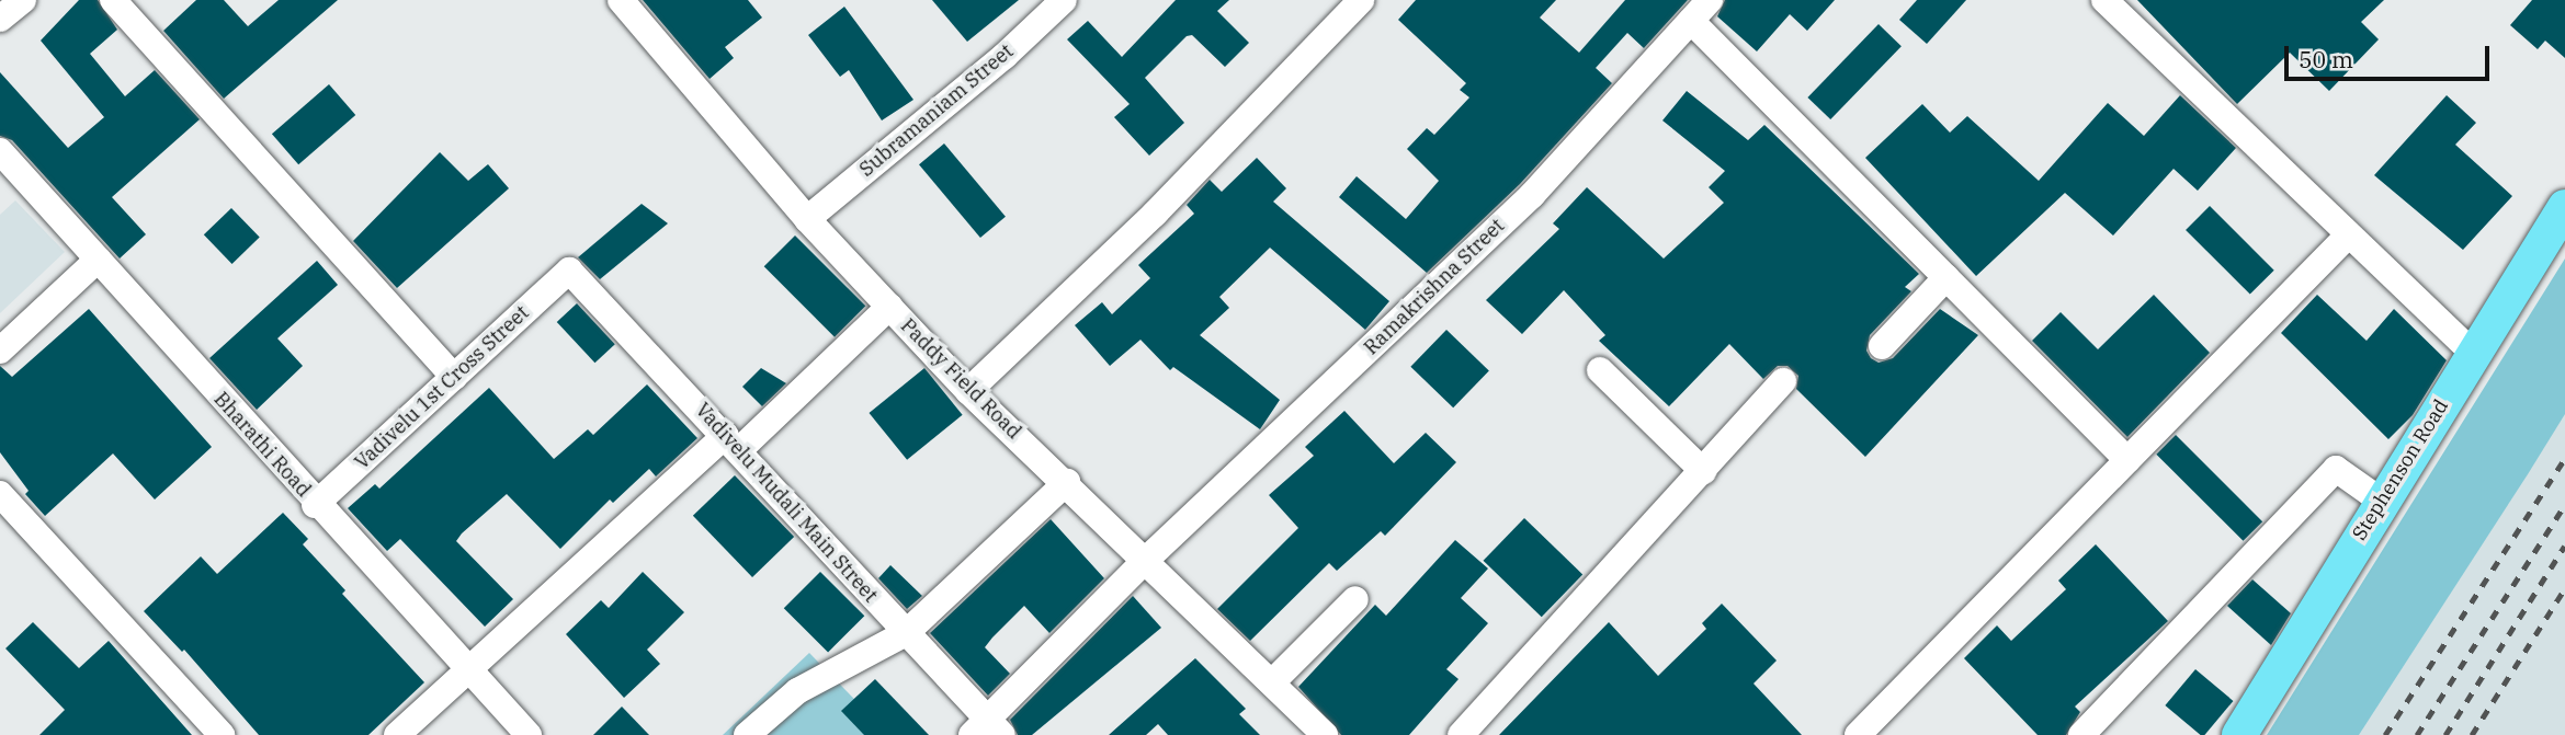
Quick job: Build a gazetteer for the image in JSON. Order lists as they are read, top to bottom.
{
  "streets": {
    "main road": ["Stephenson Road"],
    "street": [
      "Subramaniam Street",
      "Ramakrishna Street",
      "Paddy Field Road",
      "Vadivelu 1st Cross Street",
      "Bharathi Road",
      "Vadivelu Mudali Main Street"
    ]
  },
  "crossings": [
    ["Subramaniam Street", "Paddy Field Road"],
    ["Ramakrishna Street", "Paddy Field Road"],
    ["Ramakrishna Street", "Vadivelu Mudali Main Street"],
    ["Vadivelu 1st Cross Street", "Bharathi Road"],
    ["Vadivelu 1st Cross Street", "Vadivelu Mudali Main Street"]
  ],
  "scale_bar": "50 m"
}
